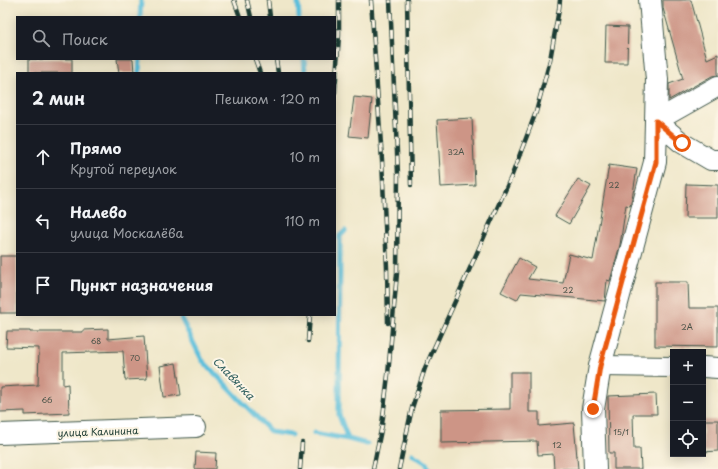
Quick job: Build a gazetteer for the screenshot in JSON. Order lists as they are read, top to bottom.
{
  "streets": {
    "street": ["улица Калинина"]
  },
  "water": ["Славянка"],
  "house_numbers": [
    "32А",
    "22",
    "22",
    "2А",
    "68",
    "70",
    "66",
    "15/1",
    "12"
  ],
  "page": {
    "search": "Поиск",
    "heading": ["2 мин", "Пешком · 120 m"],
    "list": [
      ["Прямо", "Крутой переулок", "10 m"],
      ["Налево", "улица Москалёва", "110 m"],
      "Пункт назначения"
    ],
    "map_buttons": ["+", "−"]
  }
}
